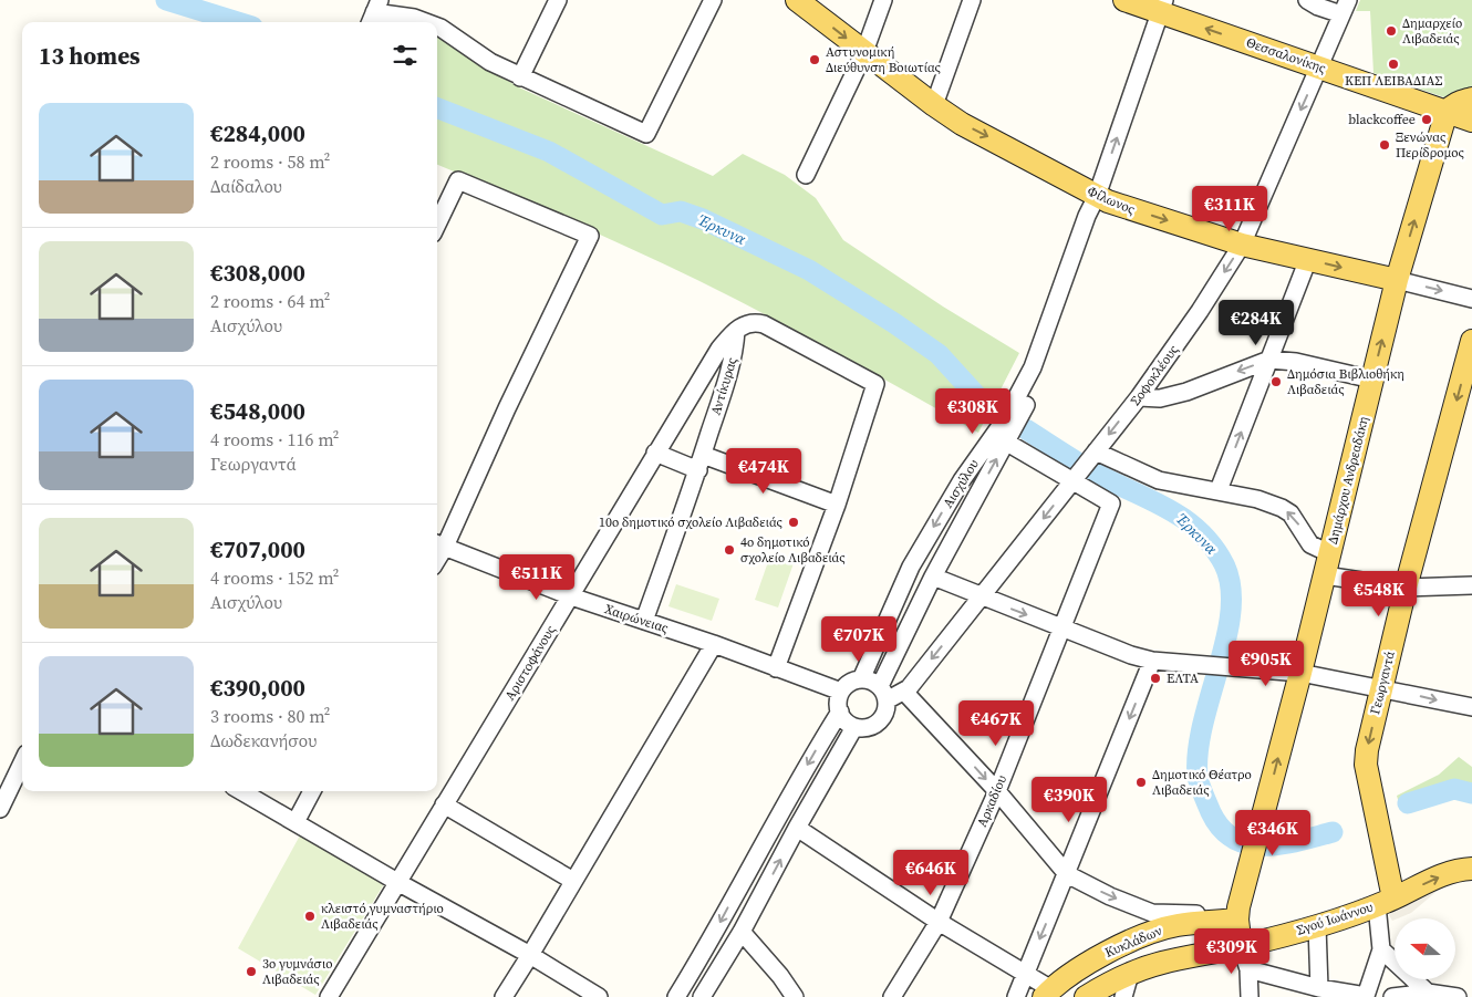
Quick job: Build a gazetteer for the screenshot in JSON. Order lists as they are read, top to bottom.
{
  "streets": {
    "main road": [
      "Θεσσαλονίκης",
      "Φίλωνος",
      "Δημάρχου Ανδρεαδάκη",
      "Γεωργαντά",
      "Σγού Ιωάννου",
      "Κυκλάδων"
    ],
    "street": [
      "Σοφοκλέους",
      "Αντίκυρας",
      "Αισχύλου",
      "Χαιρώνειας",
      "Αριστοφάνους",
      "Αρκαδίου"
    ]
  },
  "crossings": [
    ["Θεσσαλονίκης", "Σοφοκλέους"],
    ["Θεσσαλονίκης", "Δημάρχου Ανδρεαδάκη"],
    ["Θεσσαλονίκης", "Αισχύλου"],
    ["Φίλωνος", "Σοφοκλέους"],
    ["Φίλωνος", "Δημάρχου Ανδρεαδάκη"],
    ["Φίλωνος", "Αισχύλου"],
    ["Σοφοκλέους", "Αρκαδίου"],
    ["Αντίκυρας", "Χαιρώνειας"],
    ["Αντίκυρας", "Αριστοφάνους"],
    ["Δημάρχου Ανδρεαδάκη", "Σγού Ιωάννου"],
    ["Δημάρχου Ανδρεαδάκη", "Κυκλάδων"],
    ["Αισχύλου", "Χαιρώνειας"],
    ["Χαιρώνειας", "Αριστοφάνους"],
    ["Γεωργαντά", "Σγού Ιωάννου"]
  ],
  "one_way": [
    "Θεσσαλονίκης",
    "Φίλωνος",
    "Δημάρχου Ανδρεαδάκη",
    "Γεωργαντά"
  ],
  "water": ["Έρκυνα"],
  "places": [
    "Δημαρχείο Λιβαδειάς",
    "Αστυνομική Διεύθυνση Βοιωτίας",
    "ΚΕΠ ΛΕΙΒΑΔΙΑΣ",
    "blackcoffee",
    "Ξενώνας Περίδρομος",
    "Δημόσια Βιβλιοθήκη Λιβαδειάς",
    "10ο δημοτικό σχολείο Λιβαδειάς",
    "4ο δημοτικό σχολείο Λιβαδειάς",
    "ΕΛΤΑ",
    "Δημοτικό Θέατρο Λιβαδειάς",
    "κλειστό γυμναστήριο Λιβαδειάς",
    "3ο γυμνάσιο Λιβαδειάς"
  ],
  "north": "left",
  "page": {
    "heading": "13 homes",
    "list": [
      {
        "name": "€284,000",
        "note": "2 rooms · 58 m² · Δαίδαλου"
      },
      {
        "name": "€308,000",
        "note": "2 rooms · 64 m² · Αισχύλου"
      },
      {
        "name": "€548,000",
        "note": "4 rooms · 116 m² · Γεωργαντά"
      },
      {
        "name": "€707,000",
        "note": "4 rooms · 152 m² · Αισχύλου"
      },
      {
        "name": "€390,000",
        "note": "3 rooms · 80 m² · Δωδεκανήσου"
      }
    ],
    "price": [
      "€311K",
      "€284K",
      "€308K",
      "€474K",
      "€511K",
      "€548K",
      "€707K",
      "€905K",
      "€467K",
      "€390K",
      "€346K",
      "€646K",
      "€309K"
    ]
  }
}
